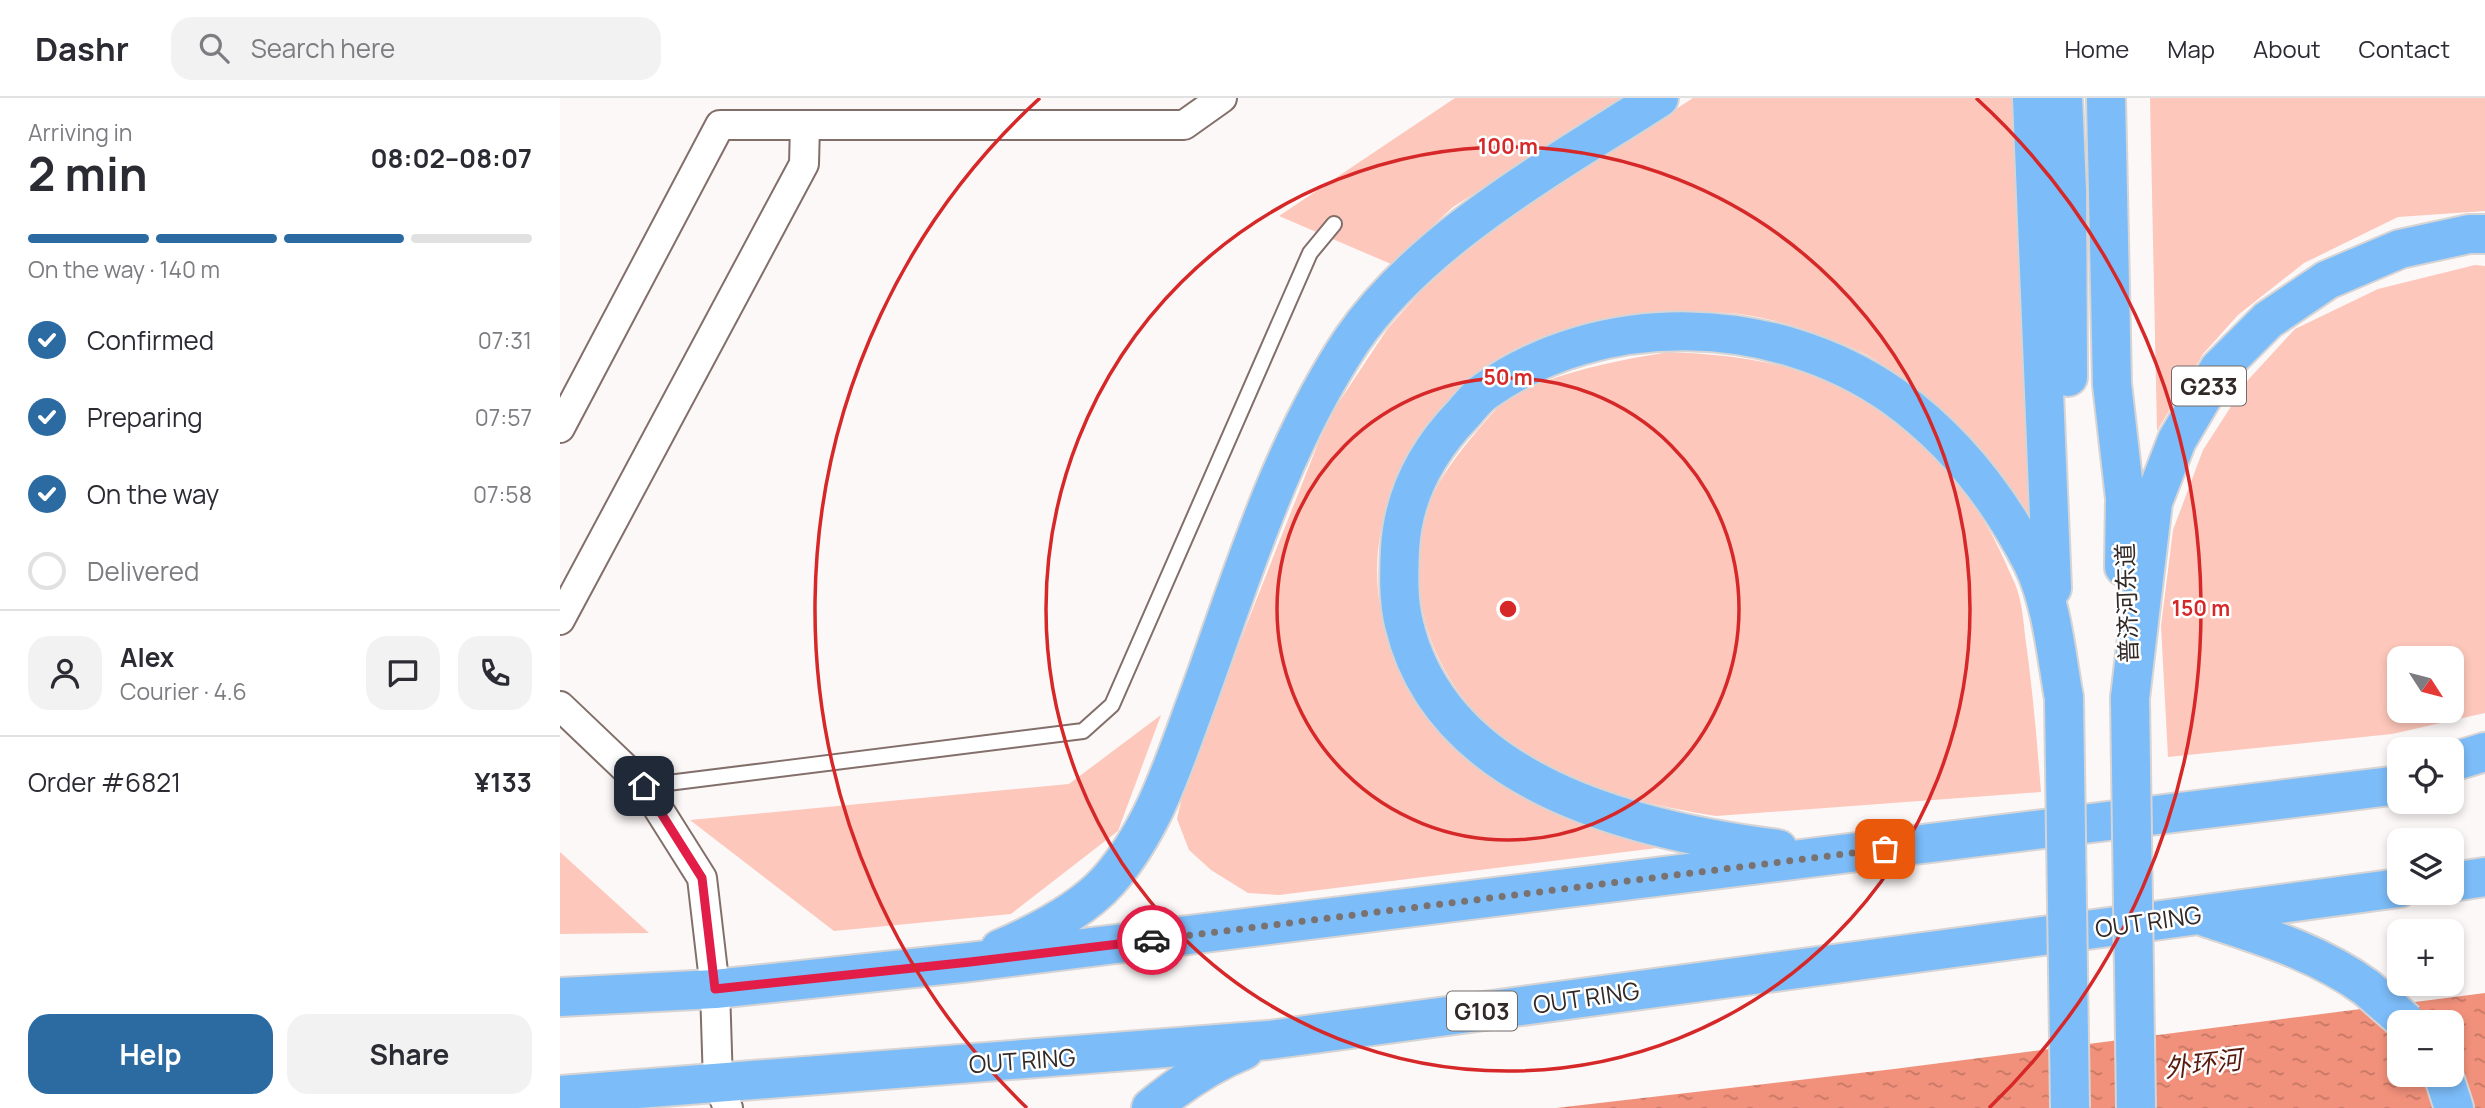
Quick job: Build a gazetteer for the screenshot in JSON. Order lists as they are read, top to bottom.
{
  "streets": {
    "highway": [
      "G233",
      "普济河东道",
      "OUT RING",
      "G103"
    ]
  },
  "crossings": [
    ["G233", "普济河东道"]
  ],
  "water": ["外环河"],
  "north": "bottom right",
  "page": {
    "header": "Dashr",
    "search": "Search here",
    "nav": [
      "Home",
      "Map",
      "About",
      "Contact"
    ],
    "heading": ["2 min", "Arriving in", "08:02–08:07"],
    "panel": [
      "Alex",
      "Courier · 4.6",
      "Order #6821",
      "¥133"
    ],
    "bar": "On the way · 140 m",
    "list": [
      ["Confirmed", "07:31"],
      ["Preparing", "07:57"],
      ["On the way", "07:58"],
      "Delivered"
    ],
    "map_buttons": ["+", "−"],
    "buttons": ["Help", "Share"]
  },
  "rings": ["100 m", "50 m", "150 m"]
}
